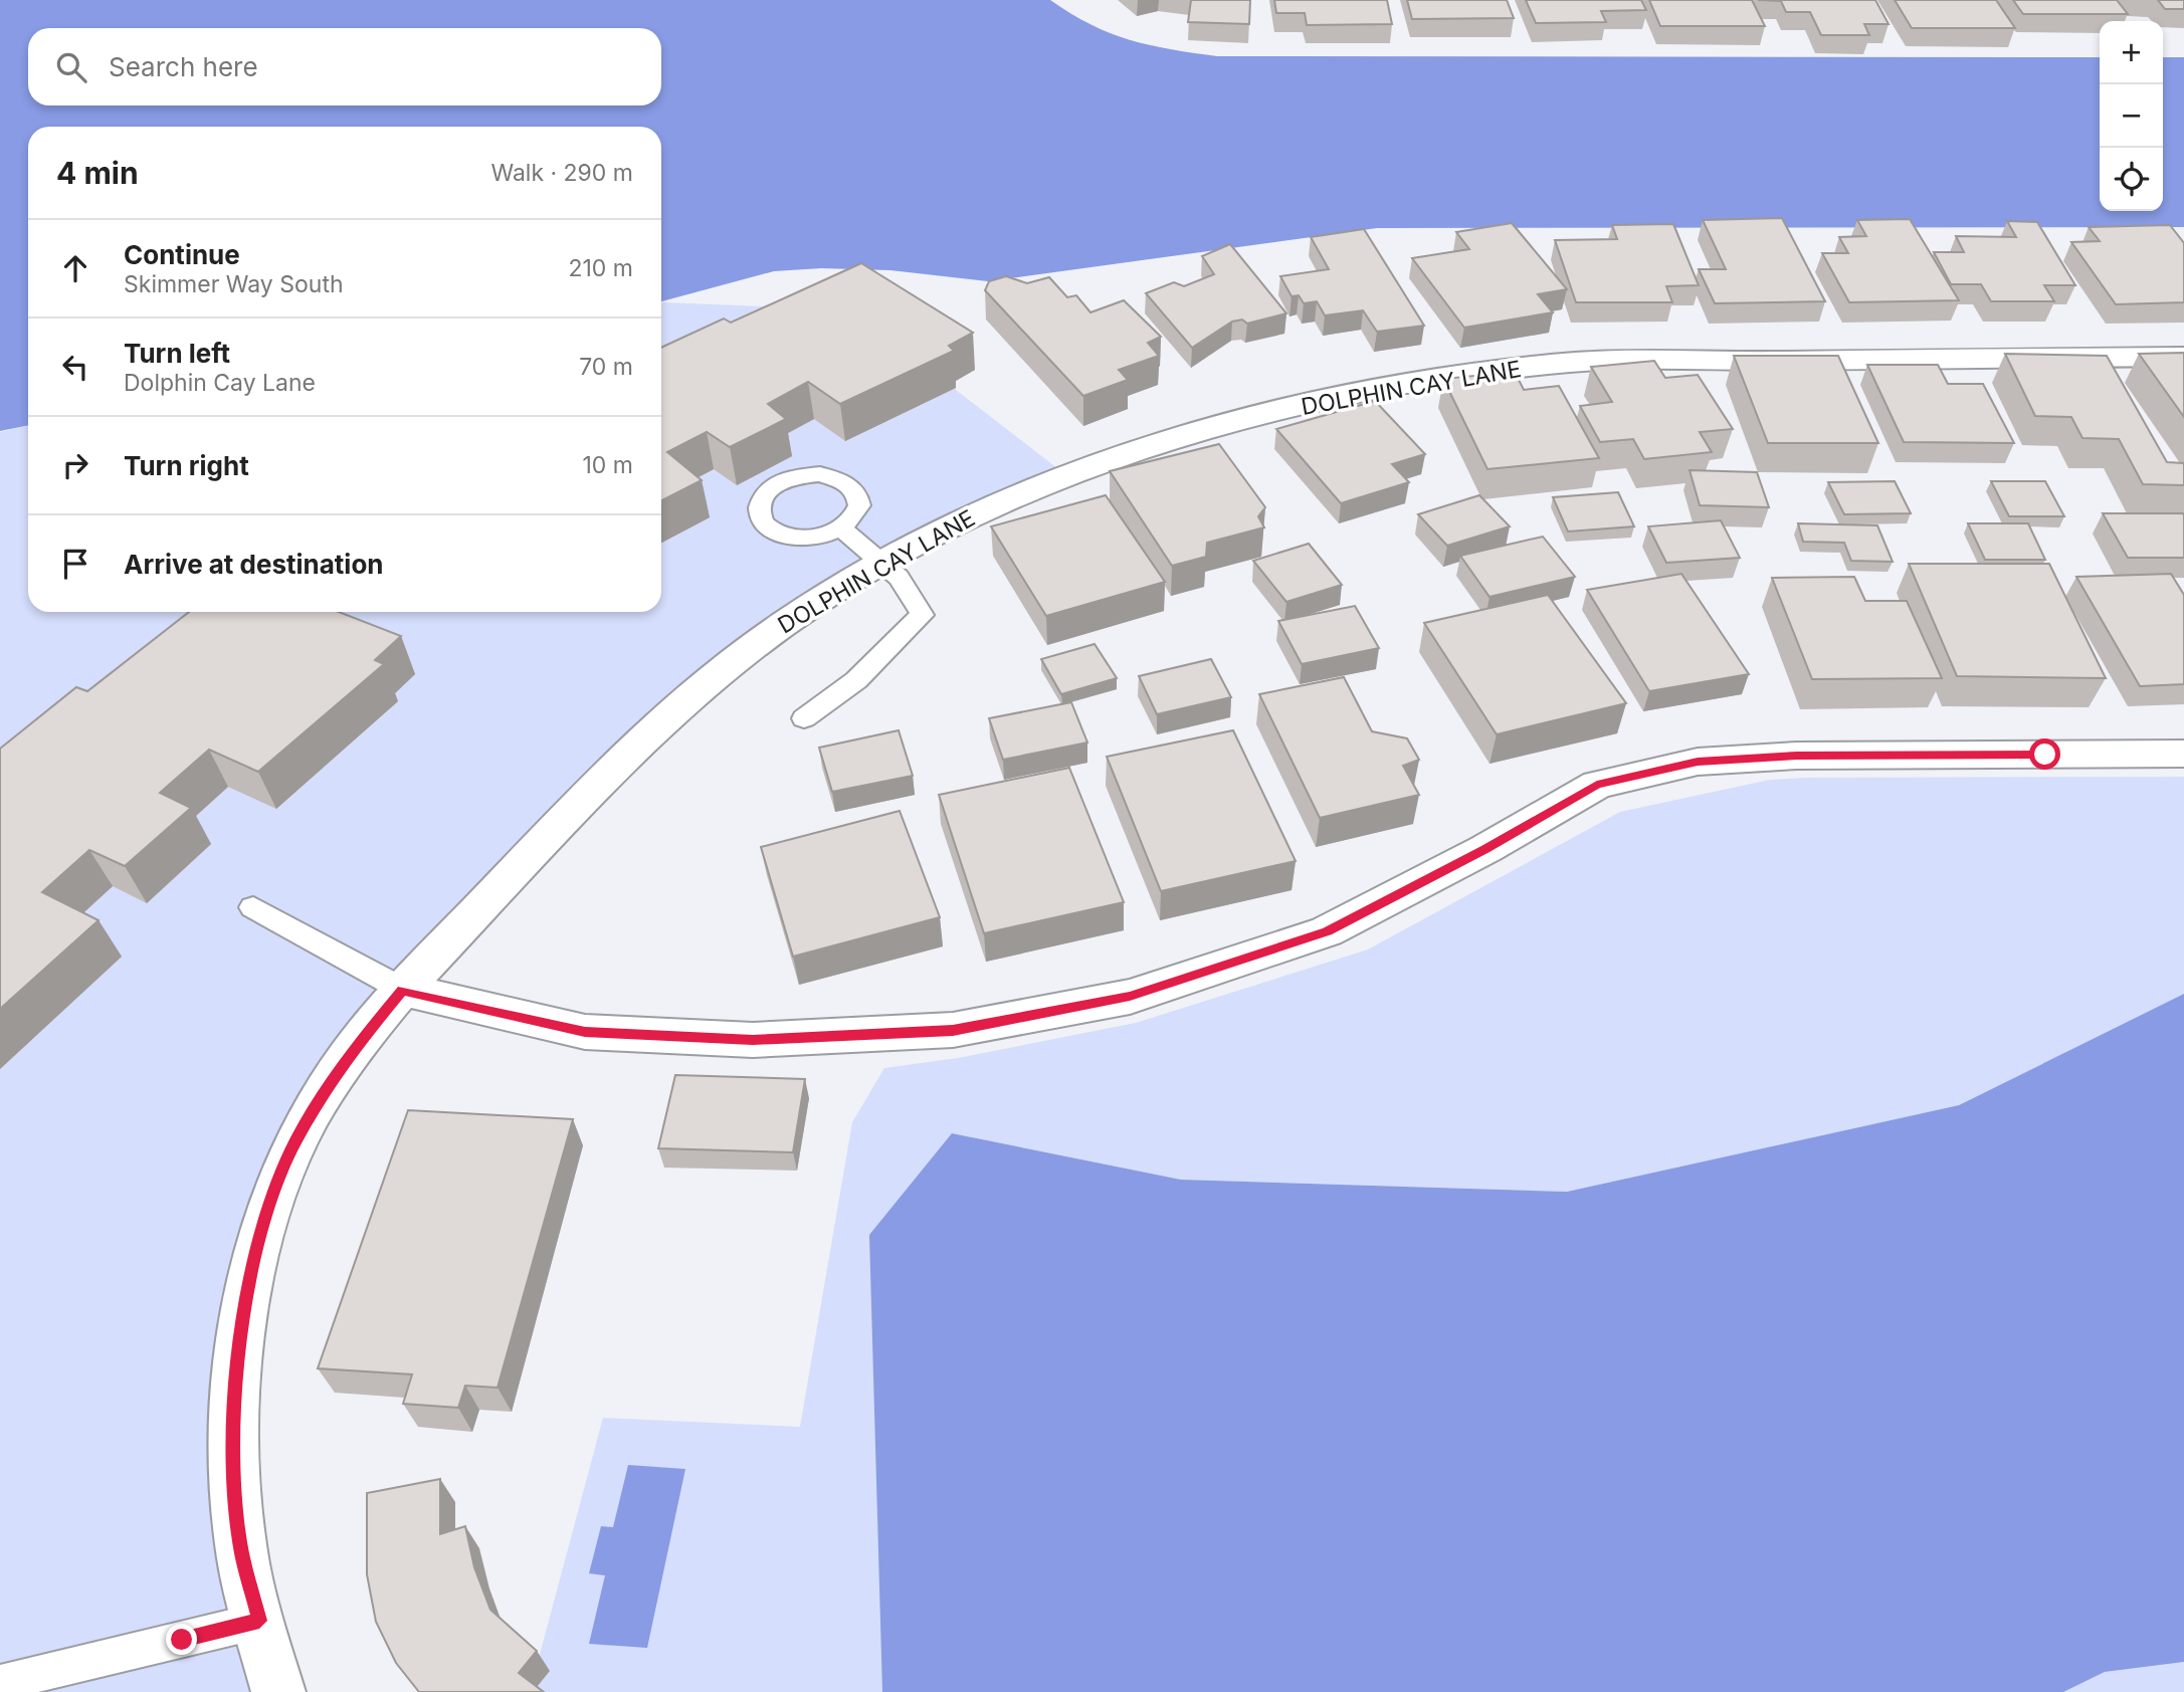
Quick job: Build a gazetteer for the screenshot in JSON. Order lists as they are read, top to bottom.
{
  "streets": {
    "street": ["DOLPHIN CAY LANE"]
  },
  "page": {
    "map_buttons": ["+", "−"],
    "search": "Search here",
    "heading": ["4 min", "Walk · 290 m"],
    "list": [
      ["Continue", "Skimmer Way South", "210 m"],
      ["Turn left", "Dolphin Cay Lane", "70 m"],
      ["Turn right", "10 m"],
      "Arrive at destination"
    ]
  }
}
